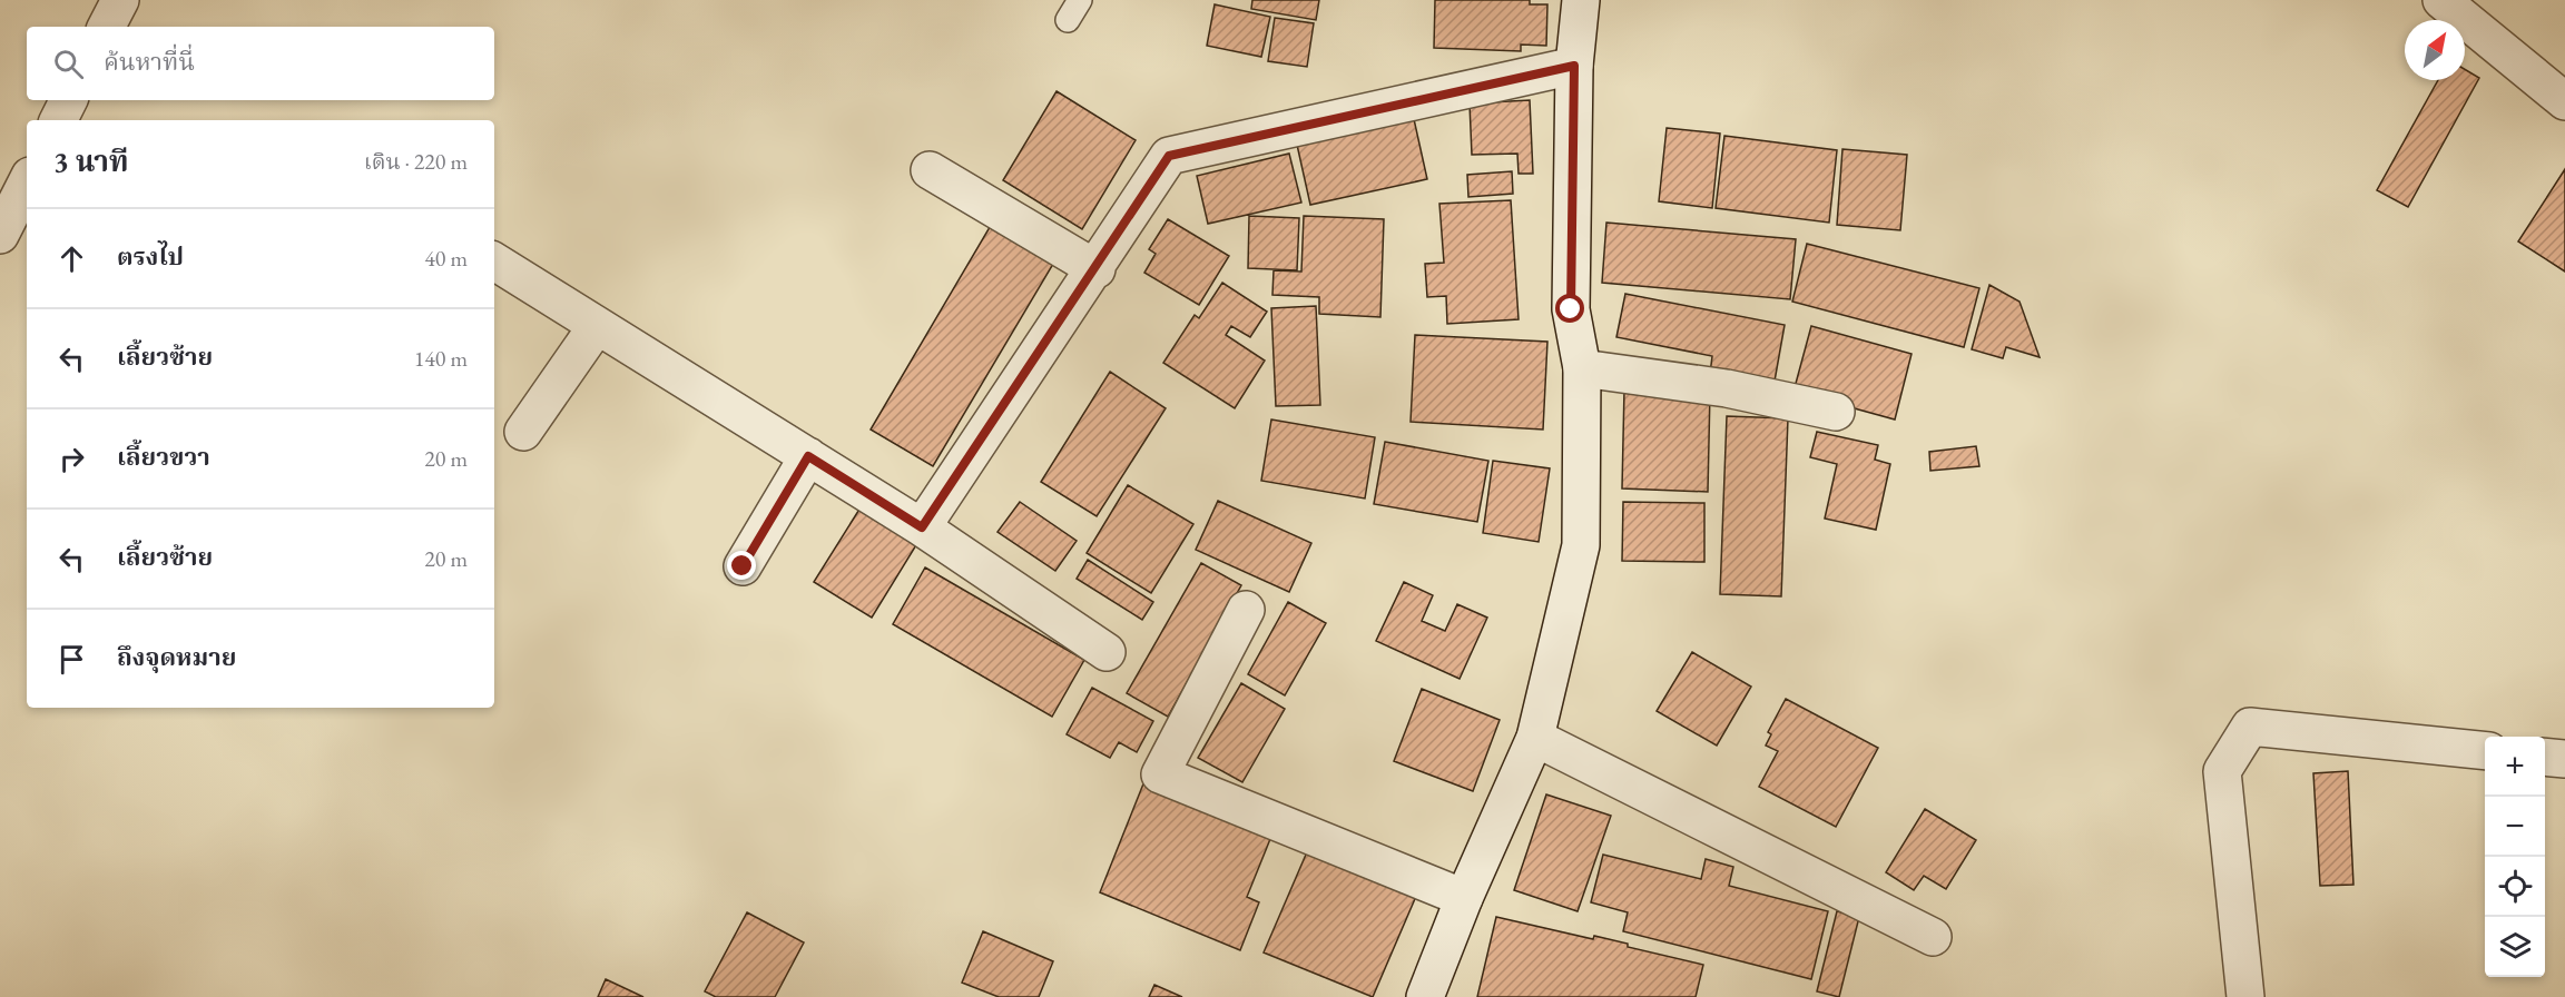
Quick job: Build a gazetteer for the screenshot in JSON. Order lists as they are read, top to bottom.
{
  "north": "top right",
  "page": {
    "search": "ค้นหาที่นี่",
    "heading": ["3 นาที", "เดิน · 220 m"],
    "list": [
      ["ตรงไป", "40 m"],
      ["เลี้ยวซ้าย", "140 m"],
      ["เลี้ยวขวา", "20 m"],
      ["เลี้ยวซ้าย", "20 m"],
      "ถึงจุดหมาย"
    ],
    "map_buttons": ["+", "−"]
  }
}
